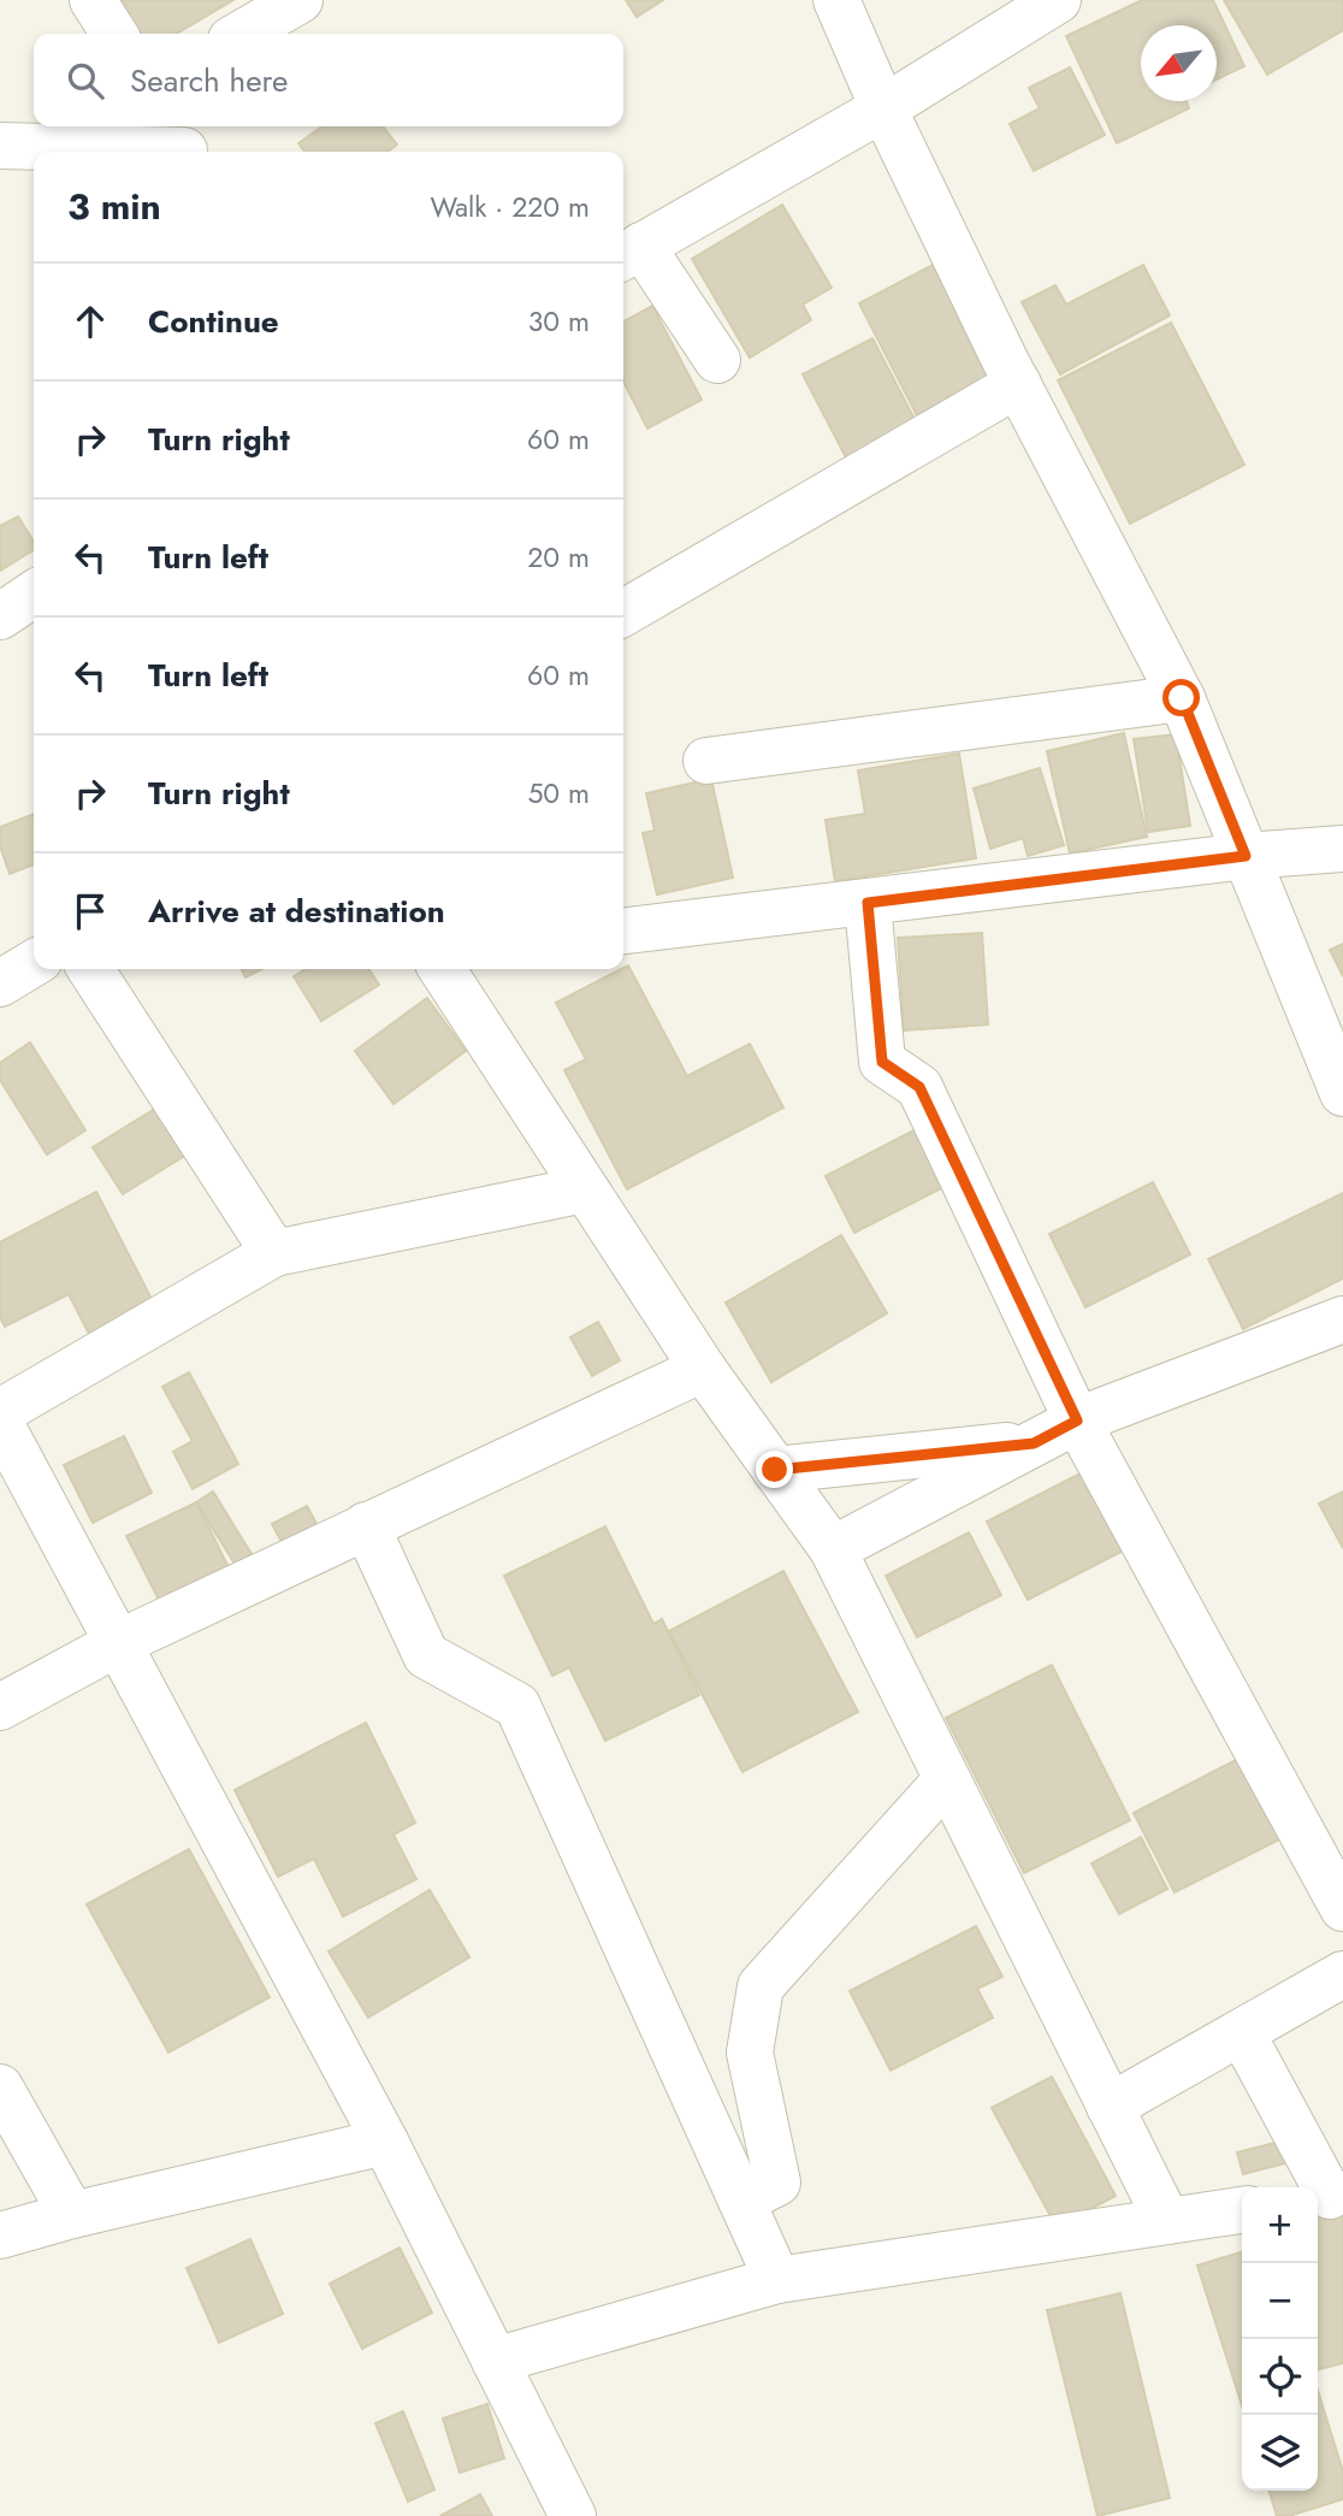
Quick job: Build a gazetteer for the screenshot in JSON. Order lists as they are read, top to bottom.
{
  "north": "bottom left",
  "page": {
    "search": "Search here",
    "heading": ["3 min", "Walk · 220 m"],
    "list": [
      ["Continue", "30 m"],
      ["Turn right", "60 m"],
      ["Turn left", "20 m"],
      ["Turn left", "60 m"],
      ["Turn right", "50 m"],
      "Arrive at destination"
    ],
    "map_buttons": ["+", "−"]
  }
}
